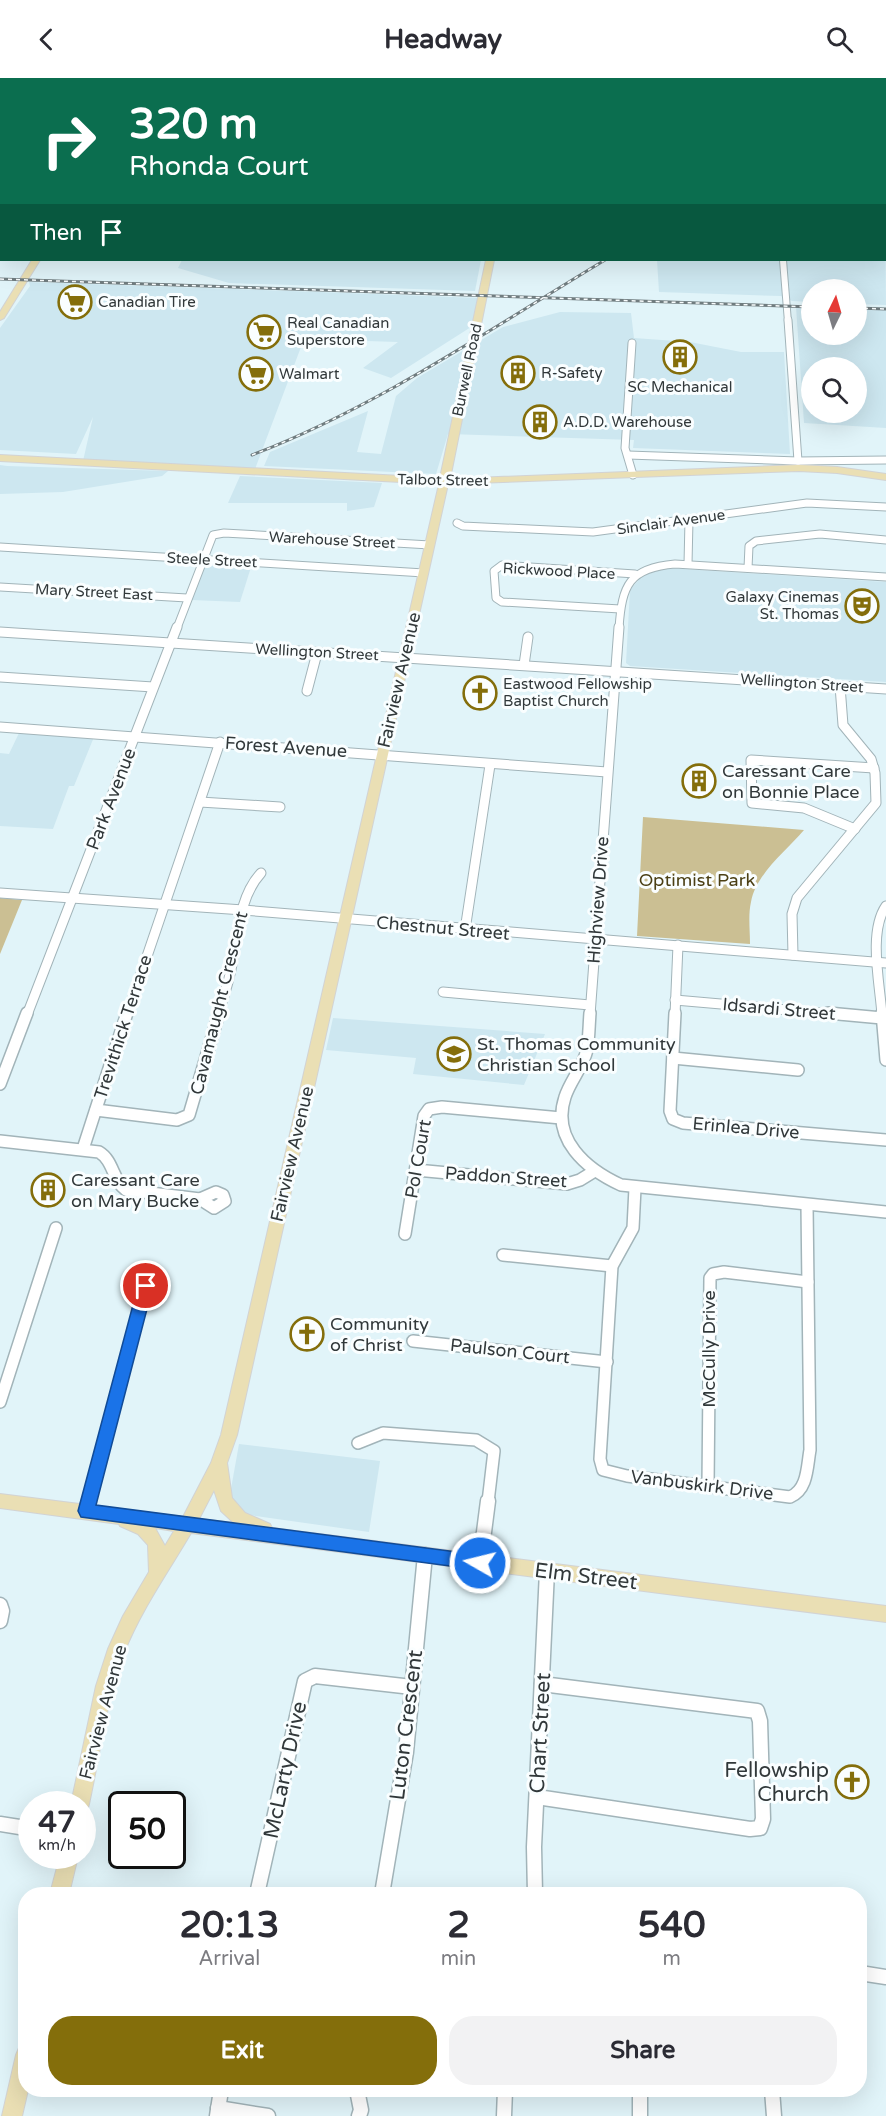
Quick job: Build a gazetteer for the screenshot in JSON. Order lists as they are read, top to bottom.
{
  "streets": {
    "main road": [
      "Burwell Road",
      "Talbot Street",
      "Fairview Avenue",
      "Elm Street"
    ],
    "street": [
      "Sinclair Avenue",
      "Warehouse Street",
      "Steele Street",
      "Rickwood Place",
      "Mary Street East",
      "Wellington Street",
      "Forest Avenue",
      "Park Avenue",
      "Highview Drive",
      "Chestnut Street",
      "Cavamaught Crescent",
      "Idsardi Street",
      "Trevithick Terrace",
      "Erinlea Drive",
      "Pol Court",
      "Paddon Street",
      "McCully Drive",
      "Paulson Court",
      "Vanbuskirk Drive",
      "Luton Crescent",
      "Chart Street",
      "McLarty Drive"
    ]
  },
  "crossings": [
    ["Burwell Road", "Talbot Street"],
    ["Burwell Road", "Fairview Avenue"],
    ["Talbot Street", "Fairview Avenue"],
    ["Warehouse Street", "Fairview Avenue"],
    ["Warehouse Street", "Park Avenue"],
    ["Steele Street", "Fairview Avenue"],
    ["Steele Street", "Park Avenue"],
    ["Rickwood Place", "Highview Drive"],
    ["Mary Street East", "Park Avenue"],
    ["Wellington Street", "Fairview Avenue"],
    ["Wellington Street", "Park Avenue"],
    ["Wellington Street", "Highview Drive"],
    ["Fairview Avenue", "Forest Avenue"],
    ["Fairview Avenue", "Chestnut Street"],
    ["Fairview Avenue", "Elm Street"],
    ["Forest Avenue", "Park Avenue"],
    ["Forest Avenue", "Highview Drive"],
    ["Forest Avenue", "Trevithick Terrace"],
    ["Park Avenue", "Chestnut Street"],
    ["Highview Drive", "Chestnut Street"],
    ["Highview Drive", "Pol Court"],
    ["Chestnut Street", "Cavamaught Crescent"],
    ["Chestnut Street", "Trevithick Terrace"],
    ["Chestnut Street", "Erinlea Drive"],
    ["Cavamaught Crescent", "Trevithick Terrace"],
    ["Idsardi Street", "Erinlea Drive"],
    ["Pol Court", "Paddon Street"],
    ["McCully Drive", "Vanbuskirk Drive"],
    ["Paulson Court", "Vanbuskirk Drive"],
    ["Elm Street", "Luton Crescent"],
    ["Elm Street", "Chart Street"],
    ["Luton Crescent", "McLarty Drive"]
  ],
  "parks": ["Optimist Park"],
  "places": {
    "supermarket": ["Canadian Tire", "Real Canadian Superstore", "Walmart"],
    "building": [
      "SC Mechanical",
      "R-Safety",
      "A.D.D. Warehouse",
      "Caressant Care on Bonnie Place",
      "Caressant Care on Mary Bucke"
    ],
    "theatre": ["Galaxy Cinemas St. Thomas"],
    "church": ["Eastwood Fellowship Baptist Church", "Community of Christ", "Fellowship Church"],
    "school or university": ["St. Thomas Community Christian School"]
  },
  "north": "top",
  "page": {
    "header": "Headway",
    "turn": ["320 m", "Rhonda Court"],
    "then": "Then",
    "speed": "47 km/h",
    "limit": "50",
    "eta": [
      "20:13",
      "Arrival",
      "2",
      "min",
      "540",
      "m"
    ],
    "buttons": ["Exit", "Share"]
  }
}
